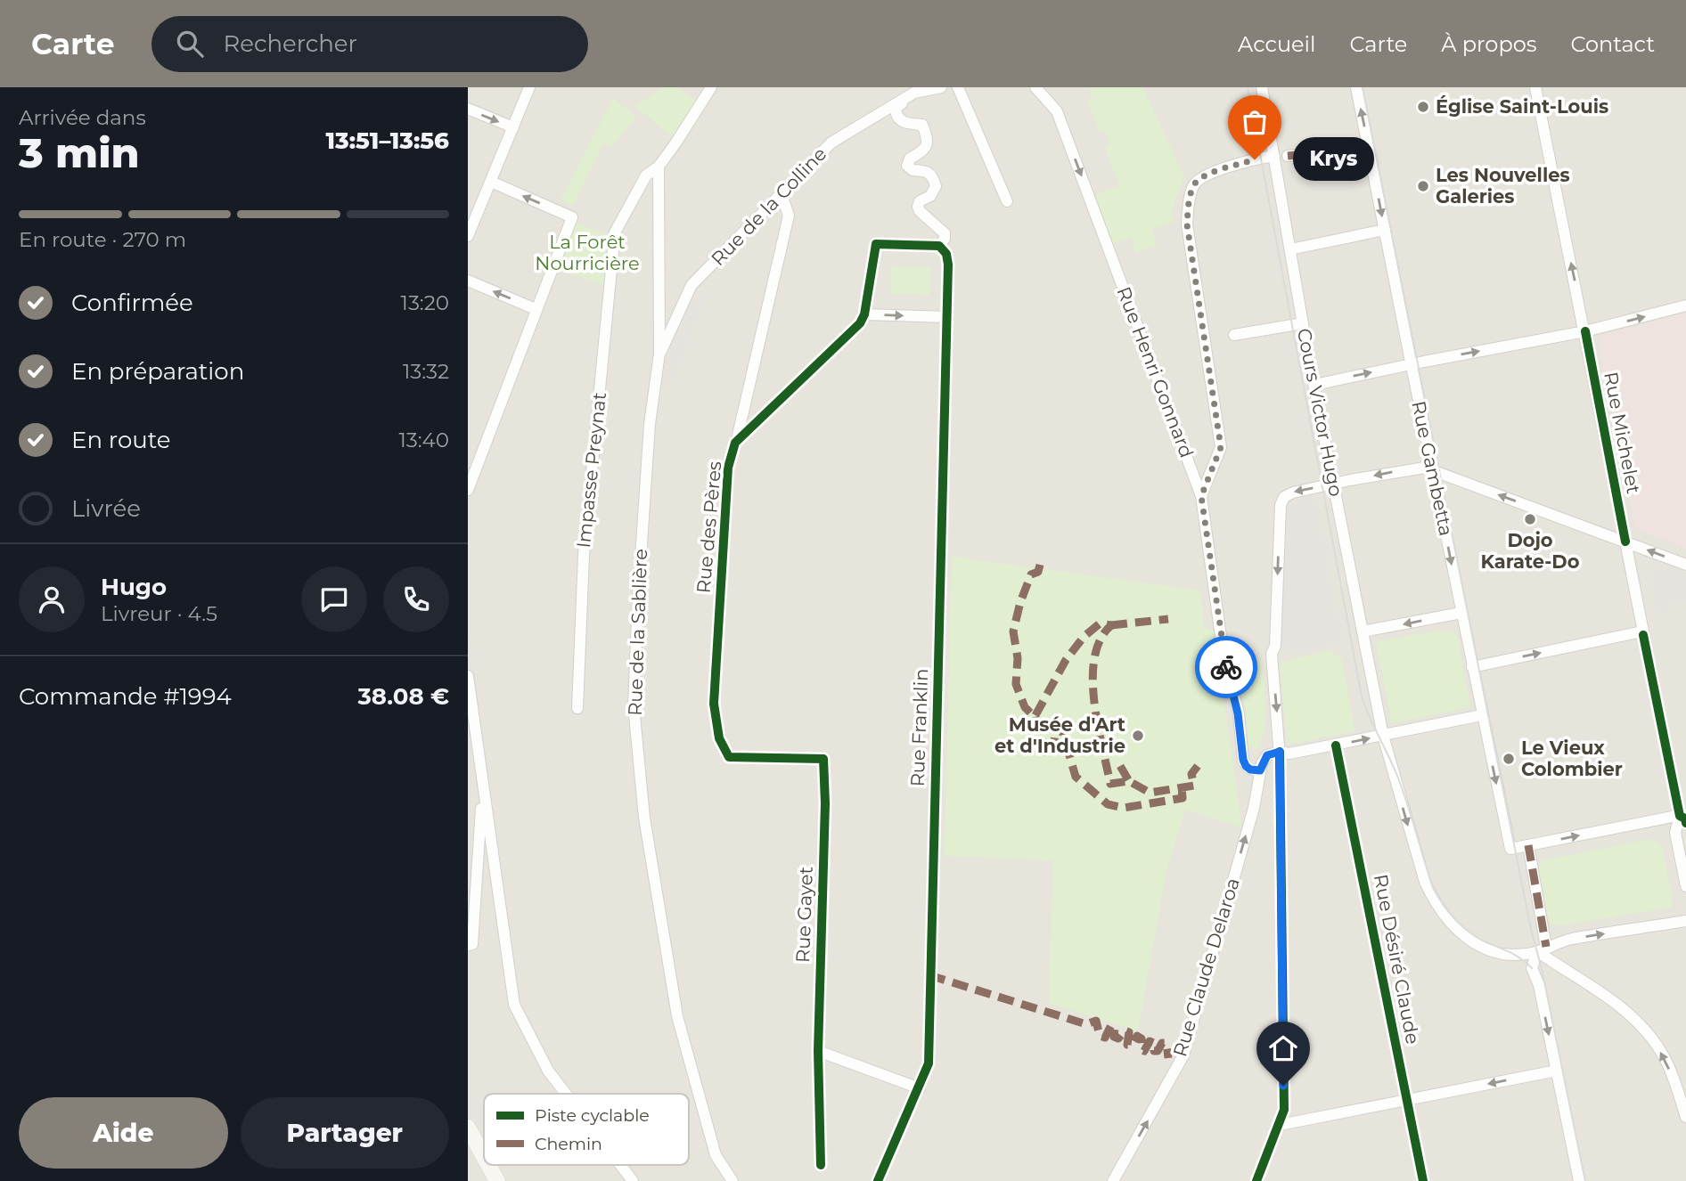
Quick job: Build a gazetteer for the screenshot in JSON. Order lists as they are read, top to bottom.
{
  "streets": {
    "street": [
      "Rue de la Colline",
      "Rue Henri Gonnard",
      "Cours Victor Hugo",
      "Rue Michelet",
      "Rue Gambetta",
      "Impasse Preynat",
      "Rue des Pères",
      "Rue de la Sablière",
      "Rue Franklin",
      "Rue Gayet",
      "Rue Désiré Claude",
      "Rue Claude Delaroa"
    ]
  },
  "crossings": [
    ["Rue de la Colline", "Rue des Pères"],
    ["Rue de la Colline", "Rue de la Sablière"],
    ["Rue Henri Gonnard", "Rue Claude Delaroa"],
    ["Impasse Preynat", "Rue de la Sablière"],
    ["Rue des Pères", "Rue Gayet"]
  ],
  "one_way": ["Rue Henri Gonnard"],
  "parks": ["La Forêt Nourricière"],
  "places": [
    "Église Saint-Louis",
    "Krys",
    "Les Nouvelles Galeries",
    "Dojo Karate-Do",
    "Musée d'Art et d'Industrie",
    "Le Vieux Colombier"
  ],
  "legend": ["Piste cyclable", "Chemin"],
  "page": {
    "header": "Carte",
    "search": "Rechercher",
    "nav": [
      "Accueil",
      "Carte",
      "À propos",
      "Contact"
    ],
    "heading": ["3 min", "Arrivée dans", "13:51–13:56"],
    "panel": [
      "Hugo",
      "Livreur · 4.5",
      "Commande #1994",
      "38.08 €"
    ],
    "bubble": "Krys",
    "bar": "En route · 270 m",
    "list": [
      ["Confirmée", "13:20"],
      ["En préparation", "13:32"],
      ["En route", "13:40"],
      "Livrée"
    ],
    "buttons": ["Aide", "Partager"]
  }
}
